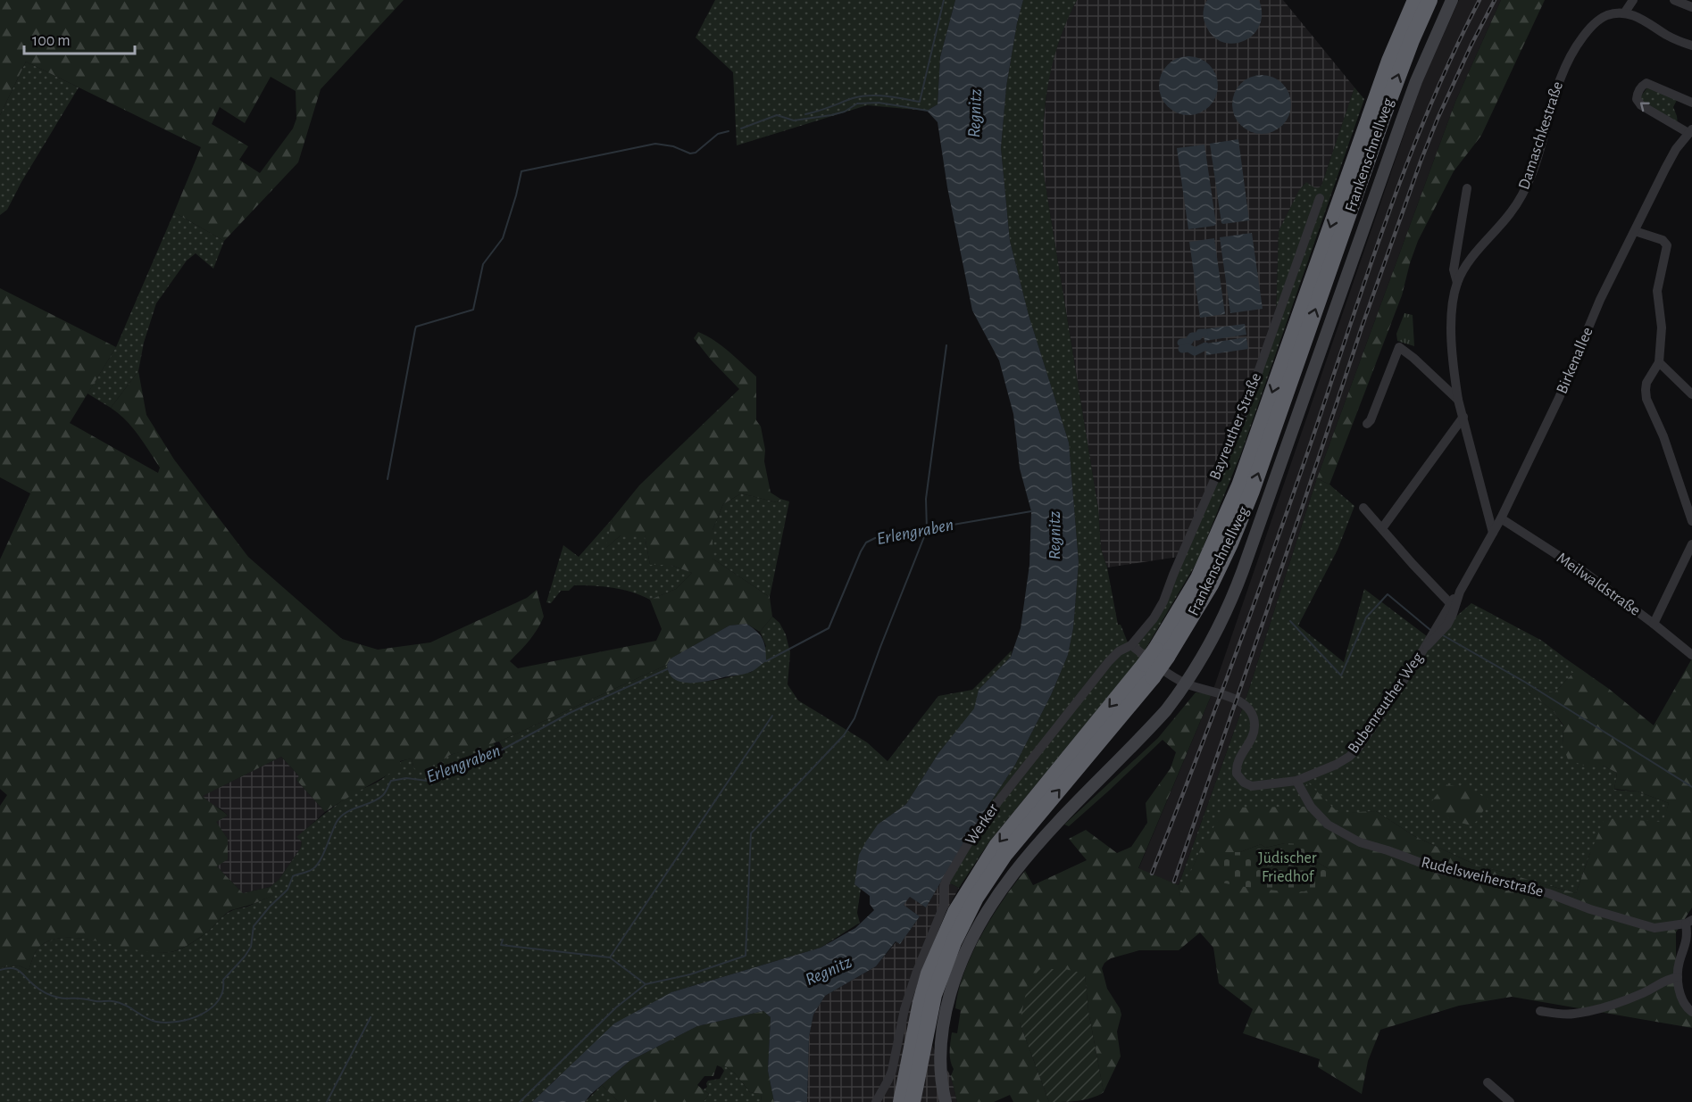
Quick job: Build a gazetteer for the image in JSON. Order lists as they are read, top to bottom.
{
  "streets": {
    "highway": ["Frankenschnellweg"],
    "street": [
      "Damaschkestraße",
      "Birkenallee",
      "Bayreuther Straße",
      "Meilwaldstraße",
      "Bubenreuther Weg",
      "Werker",
      "Rudelsweiherstraße"
    ]
  },
  "crossings": [
    ["Damaschkestraße", "Birkenallee"],
    ["Birkenallee", "Meilwaldstraße"],
    ["Birkenallee", "Bubenreuther Weg"],
    ["Bayreuther Straße", "Werker"],
    ["Bubenreuther Weg", "Rudelsweiherstraße"]
  ],
  "water": ["Regnitz", "Erlengraben"],
  "parks": ["Jüdischer Friedhof"],
  "scale_bar": "100 m"
}
